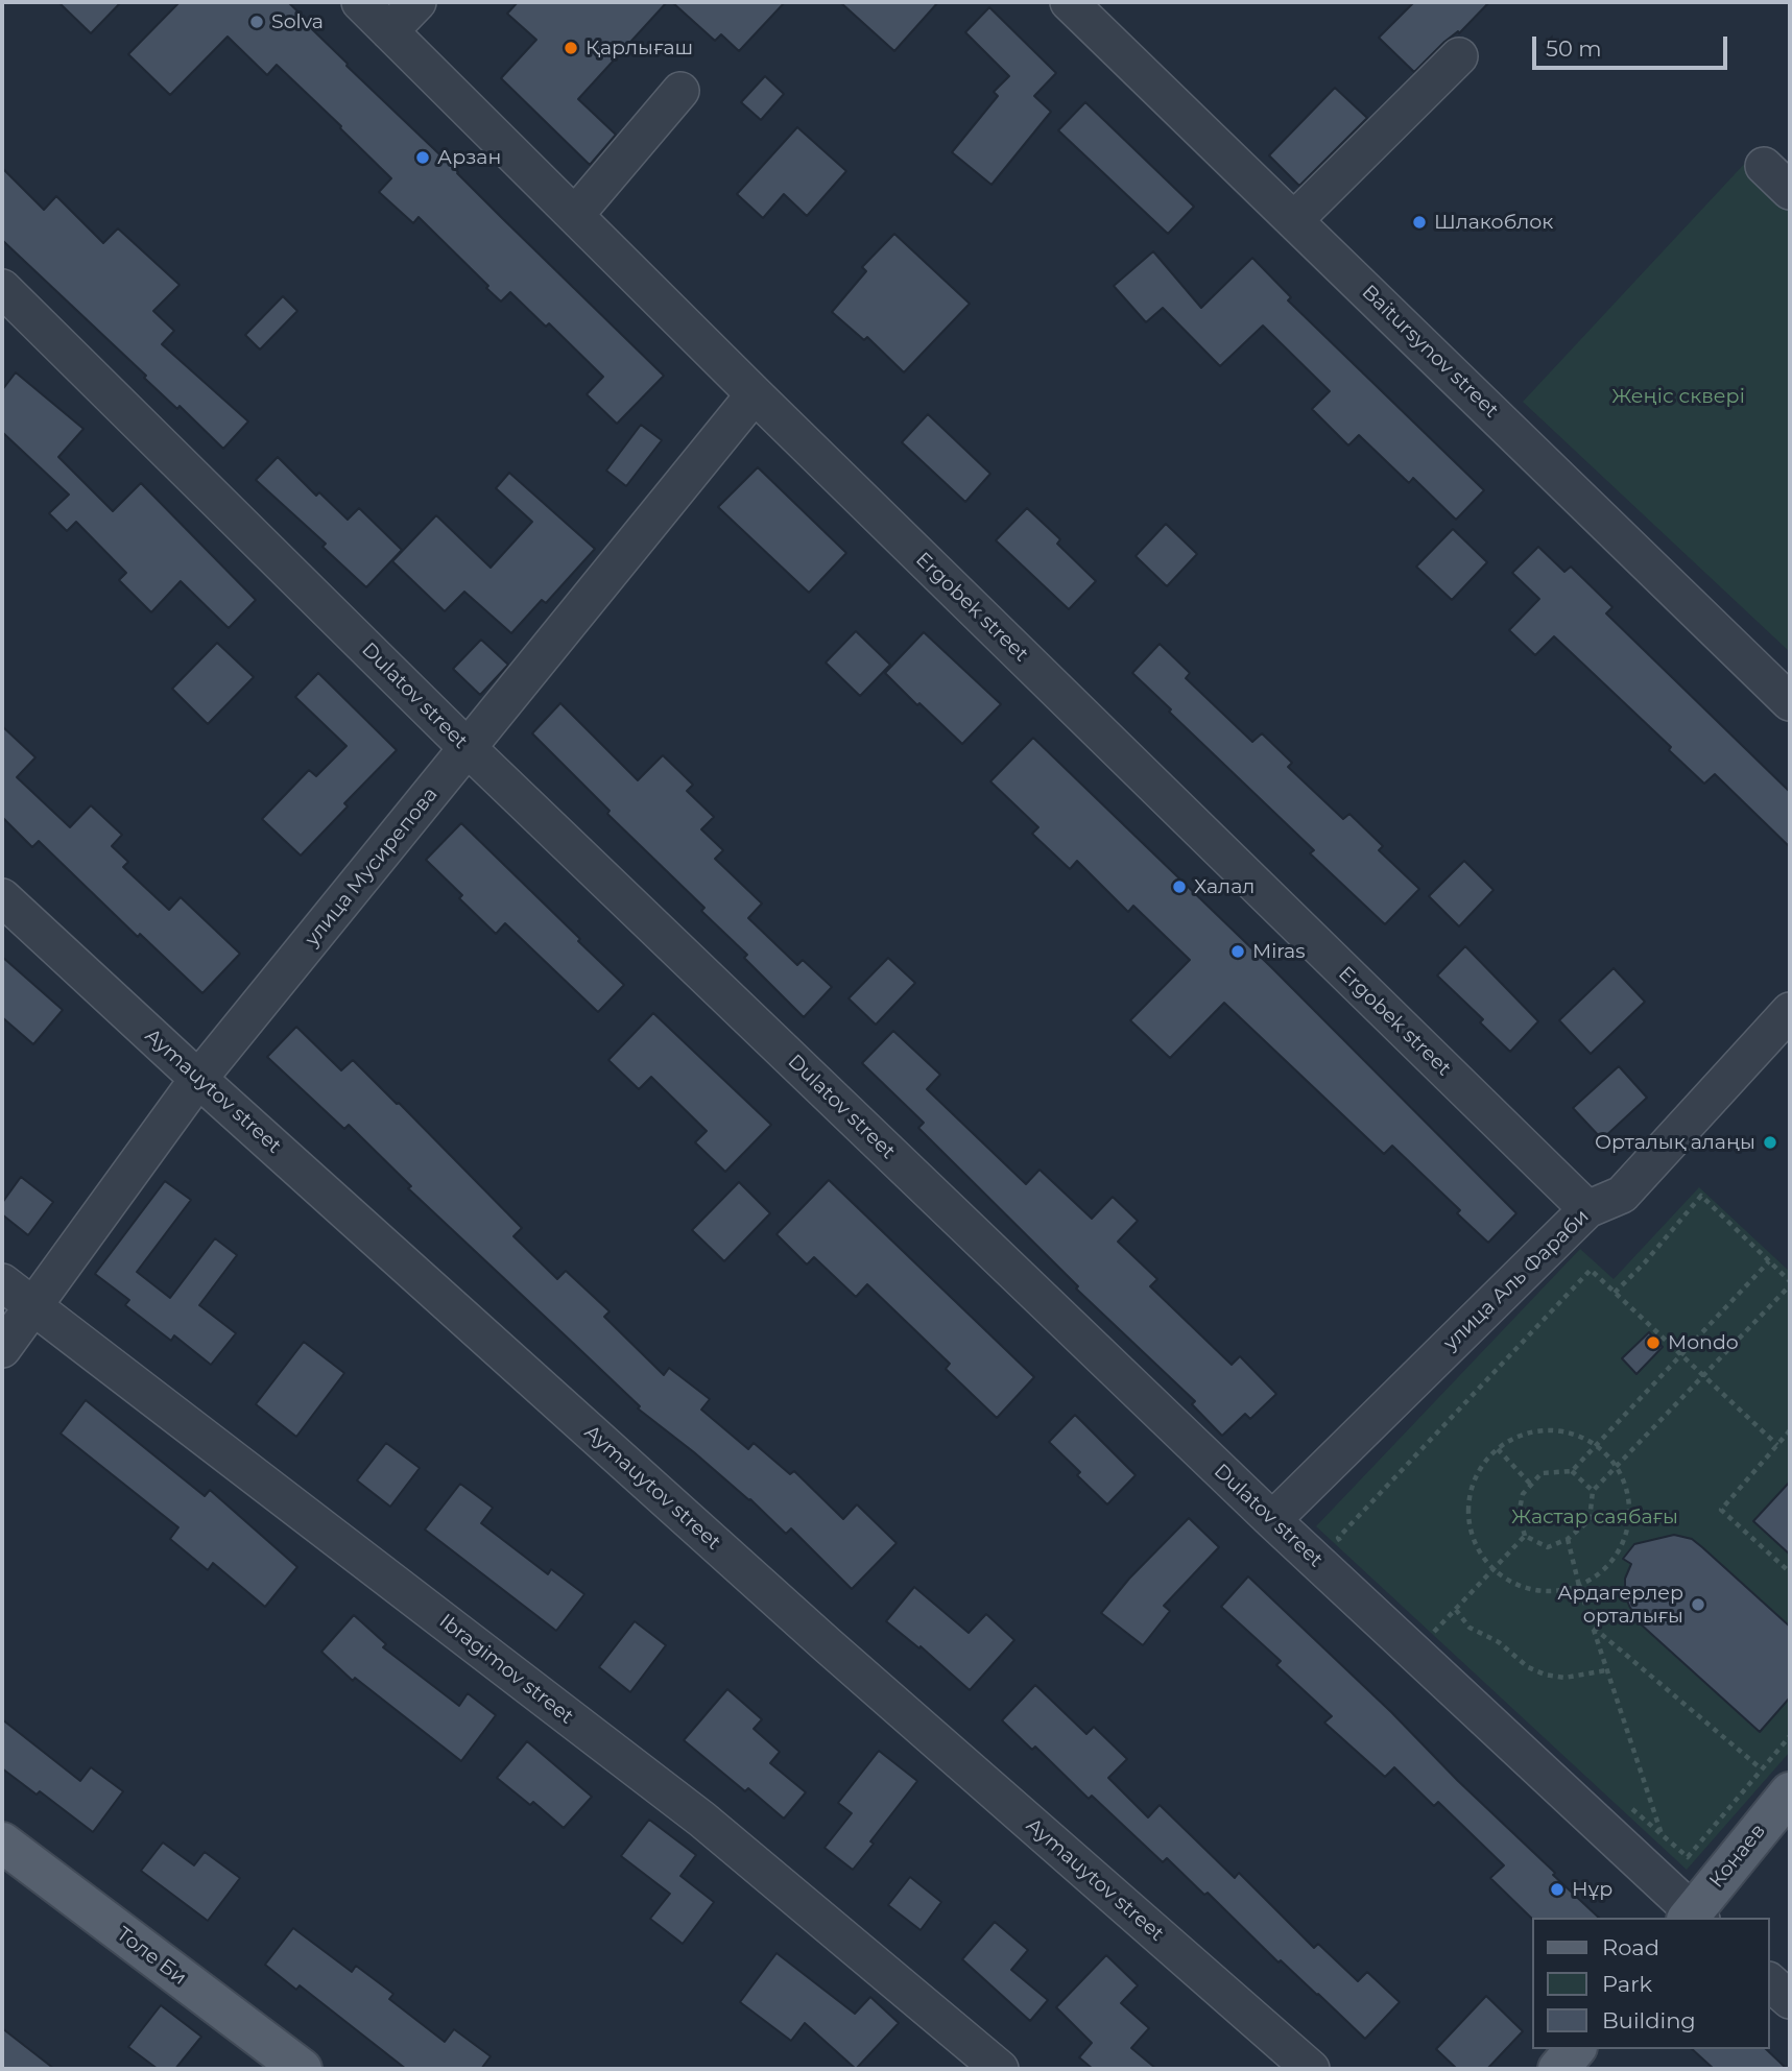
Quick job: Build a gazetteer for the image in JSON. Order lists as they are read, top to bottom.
{
  "streets": {
    "main road": ["Конаев", "Толе Би"],
    "street": [
      "Baitursynov street",
      "Ergobek street",
      "Dulatov street",
      "улица Мусирепова",
      "Aymauytov street",
      "улица Аль Фараби",
      "Ibragimov street"
    ]
  },
  "crossings": [
    ["Ergobek street", "улица Мусирепова"],
    ["Ergobek street", "улица Аль Фараби"],
    ["Dulatov street", "улица Мусирепова"],
    ["Dulatov street", "улица Аль Фараби"],
    ["Dulatov street", "Конаев"],
    ["улица Мусирепова", "Aymauytov street"],
    ["улица Мусирепова", "Ibragimov street"]
  ],
  "parks": ["Жеңіс сквері", "Жастар саябағы"],
  "places": [
    "Solva",
    "Қарлығаш",
    "Арзан",
    "Шлакоблок",
    "Халал",
    "Miras",
    "Орталық алаңы",
    "Mondo",
    "Ардагерлер орталығы",
    "Нұр"
  ],
  "legend": ["Road", "Park", "Building"],
  "scale_bar": "50 m"
}
